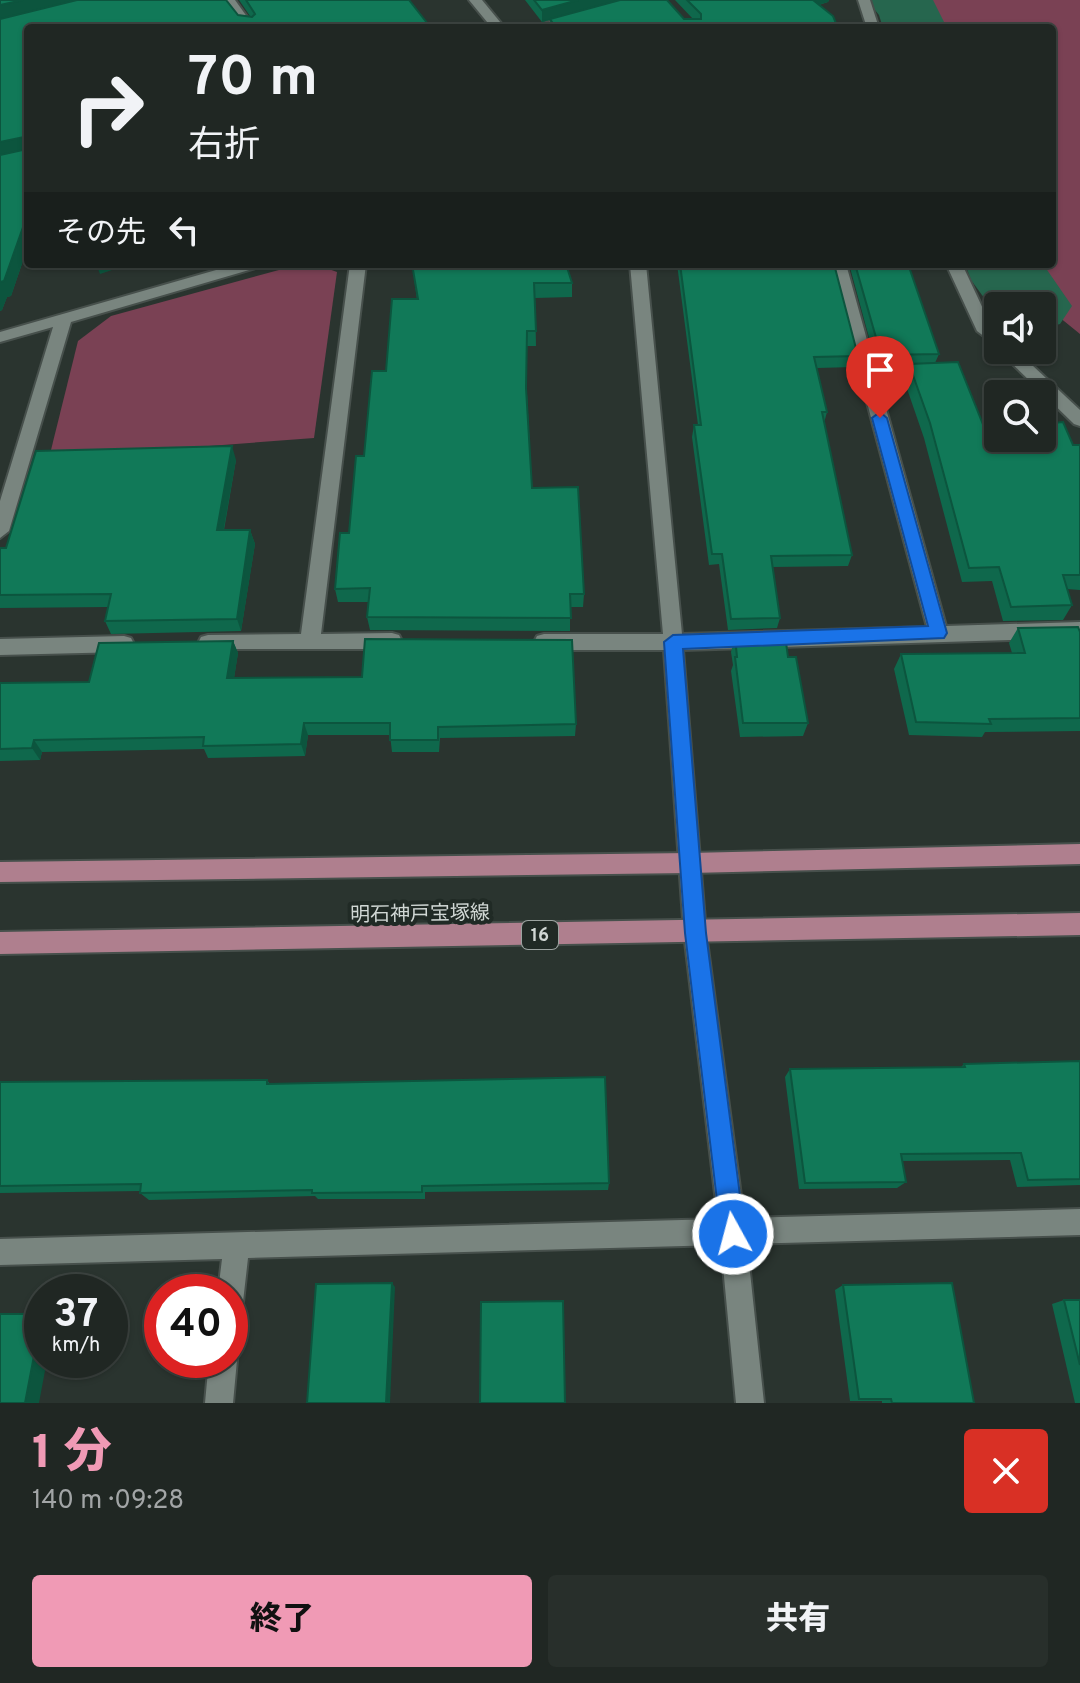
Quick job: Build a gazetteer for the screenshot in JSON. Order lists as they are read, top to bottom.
{
  "streets": {
    "main road": ["明石神戸宝塚線", "16"]
  },
  "page": {
    "turn": ["70 m", "右折"],
    "then": "その先",
    "speed": "37 km/h",
    "limit": "40",
    "heading": ["1 分", "140 m · 09:28"],
    "buttons": ["終了", "共有"]
  }
}
